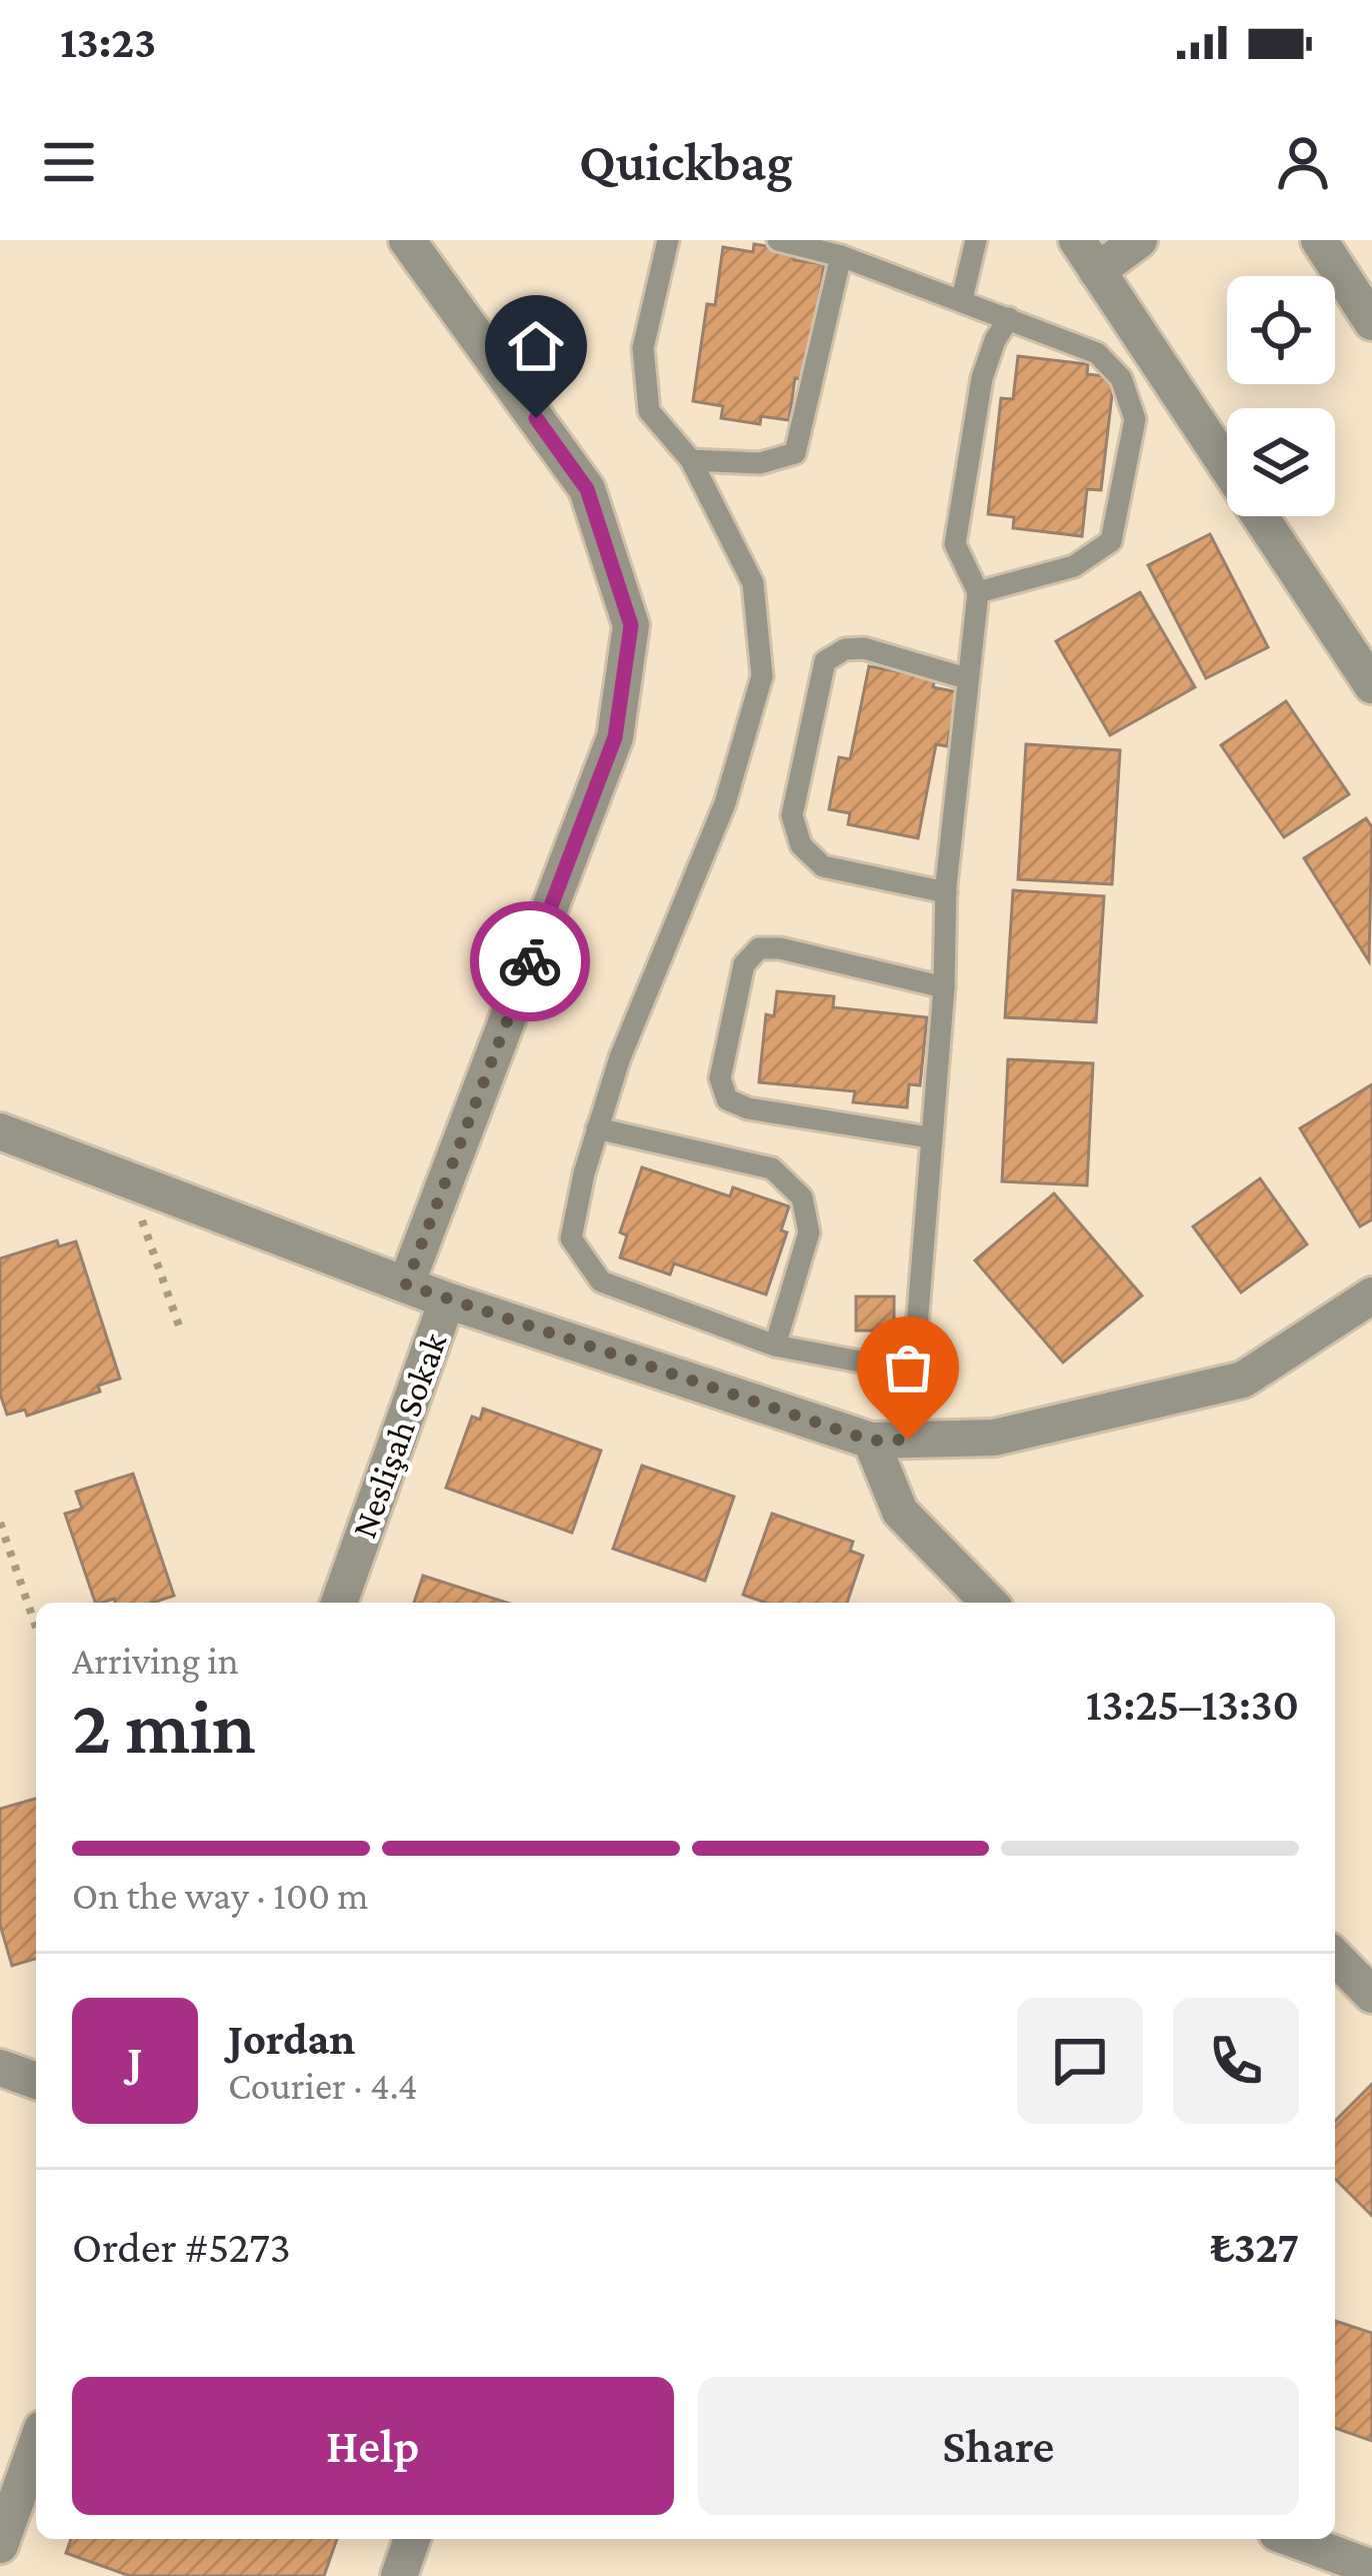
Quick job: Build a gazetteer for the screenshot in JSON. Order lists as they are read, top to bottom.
{
  "streets": {
    "street": ["Neslişah Sokak"]
  },
  "page": {
    "status": "13:23",
    "header": "Quickbag",
    "heading": ["2 min", "Arriving in", "13:25–13:30"],
    "panel": [
      "Jordan",
      "Courier · 4.4",
      "Order #5273",
      "₺327"
    ],
    "bar": "On the way · 100 m",
    "round": "J",
    "buttons": ["Help", "Share"]
  }
}
